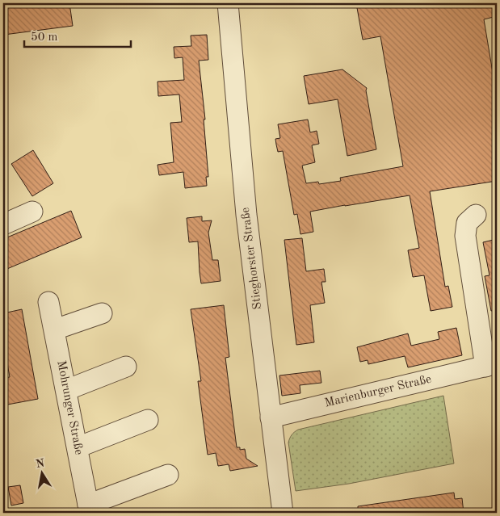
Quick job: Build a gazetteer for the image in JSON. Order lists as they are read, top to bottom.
{
  "streets": {
    "street": ["Stieghorster Straße", "Marienburger Straße", "Mohrunger Straße"]
  },
  "crossings": [
    ["Stieghorster Straße", "Marienburger Straße"]
  ],
  "scale_bar": "50 m",
  "north": "top"
}
